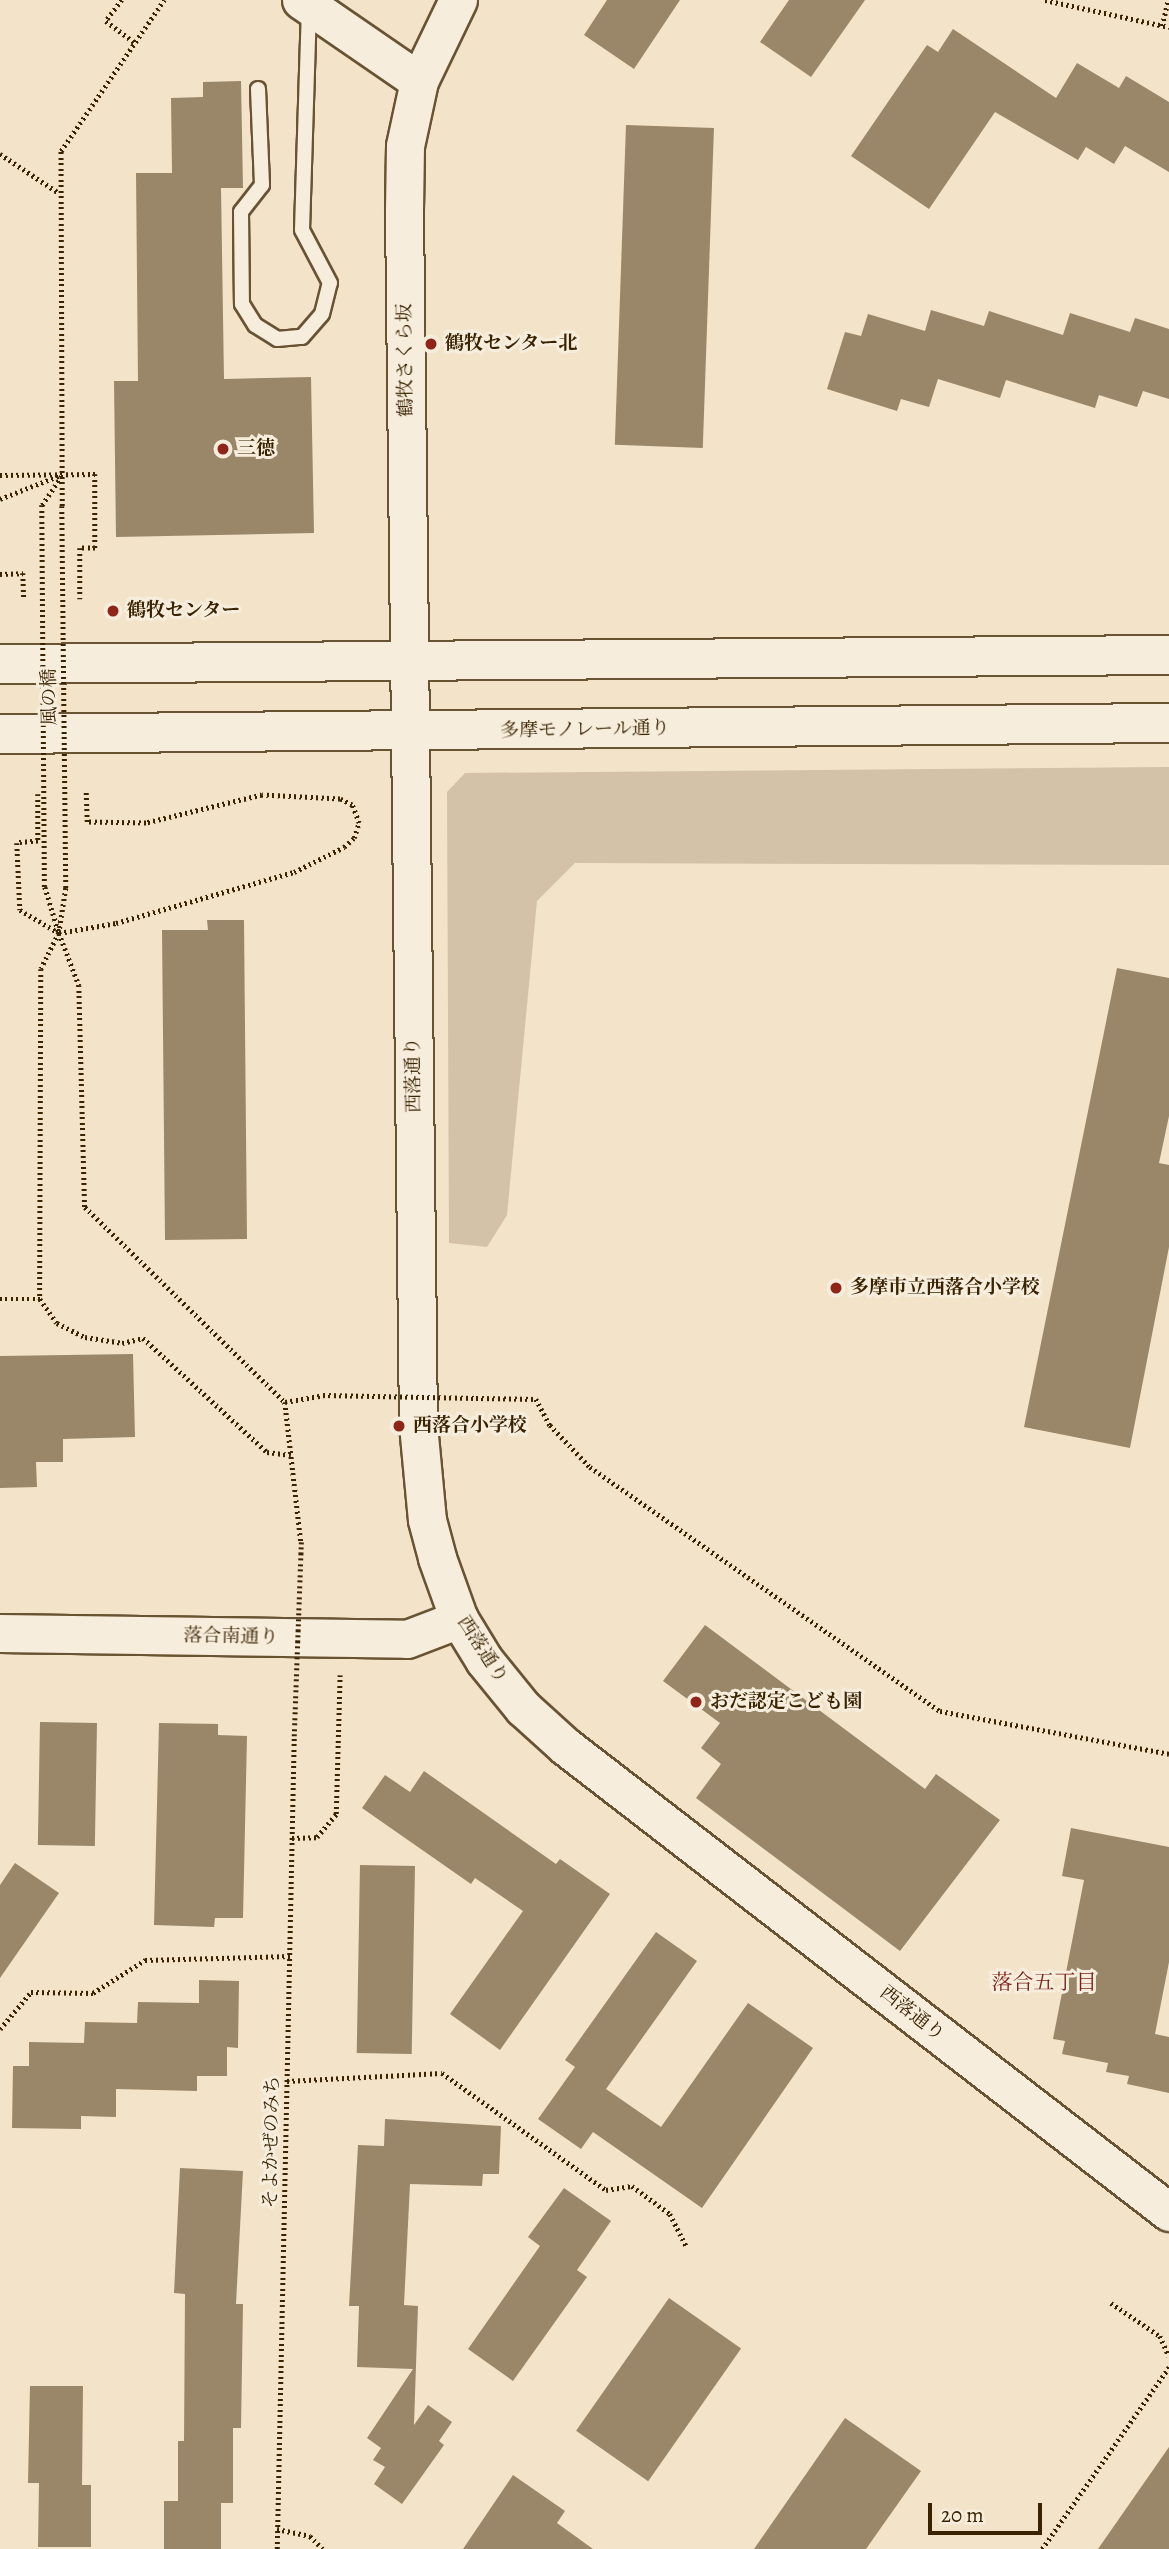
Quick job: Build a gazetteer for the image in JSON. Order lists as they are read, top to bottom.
{
  "streets": {
    "main road": ["多摩モノレール通り"],
    "street": ["鶴牧さくら坂", "西落通り", "落合南通り"],
    "path": ["風の橋", "そよかぜのみち"]
  },
  "crossings": [
    ["鶴牧さくら坂", "多摩モノレール通り"],
    ["鶴牧さくら坂", "西落通り"],
    ["風の橋", "そよかぜのみち"],
    ["多摩モノレール通り", "西落通り"],
    ["西落通り", "落合南通り"]
  ],
  "districts": ["落合五丁目"],
  "places": [
    "鶴牧センター北",
    "三徳",
    "鶴牧センター",
    "多摩市立西落合小学校",
    "西落合小学校",
    "おだ認定こども園"
  ],
  "scale_bar": "20 m"
}
